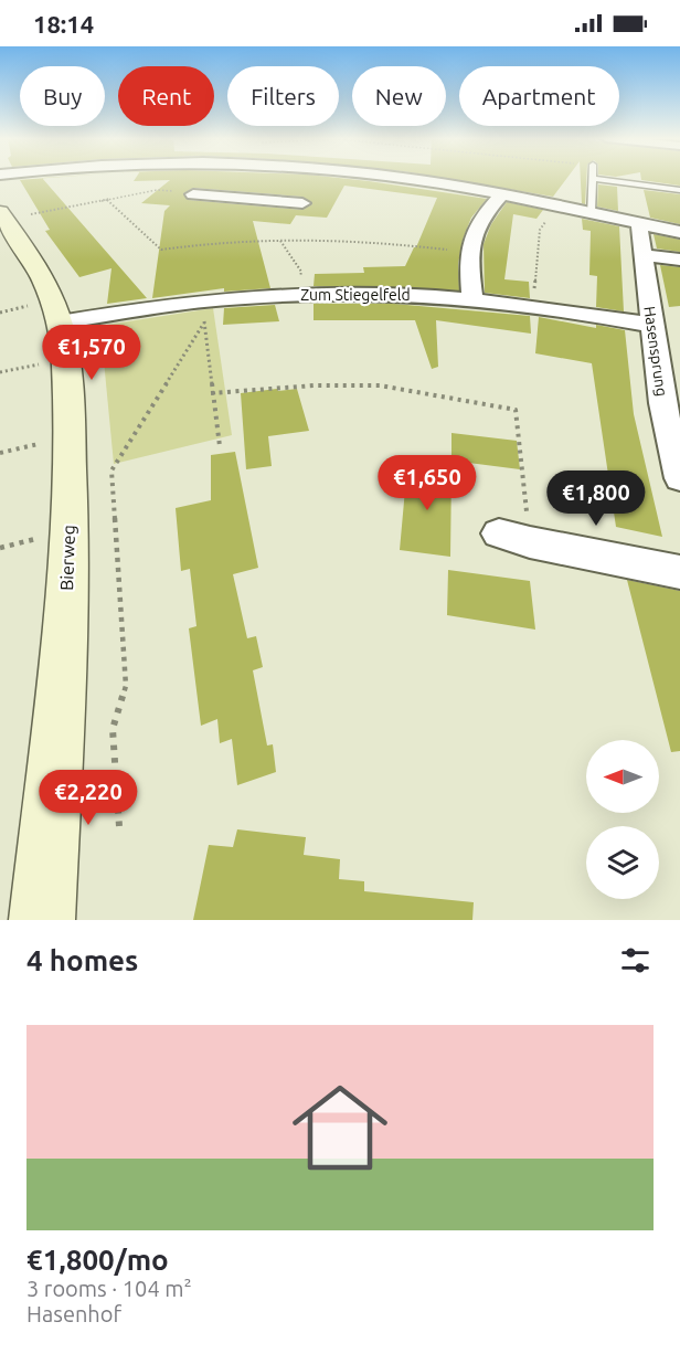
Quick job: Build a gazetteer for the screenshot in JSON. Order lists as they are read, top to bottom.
{
  "streets": {
    "main road": ["Bierweg"],
    "street": ["Zum Stiegelfeld", "Hasensprung"]
  },
  "crossings": [
    ["Zum Stiegelfeld", "Hasensprung"],
    ["Zum Stiegelfeld", "Bierweg"]
  ],
  "north": "left",
  "page": {
    "status": "18:14",
    "chip": [
      "Buy",
      "Rent",
      "Filters",
      "New",
      "Apartment"
    ],
    "price": [
      "€1,570",
      "€1,650",
      "€1,800",
      "€2,220"
    ],
    "heading": "4 homes",
    "list": [
      {
        "name": "€1,800/mo",
        "note": "3 rooms · 104 m² · Hasenhof"
      }
    ]
  }
}
